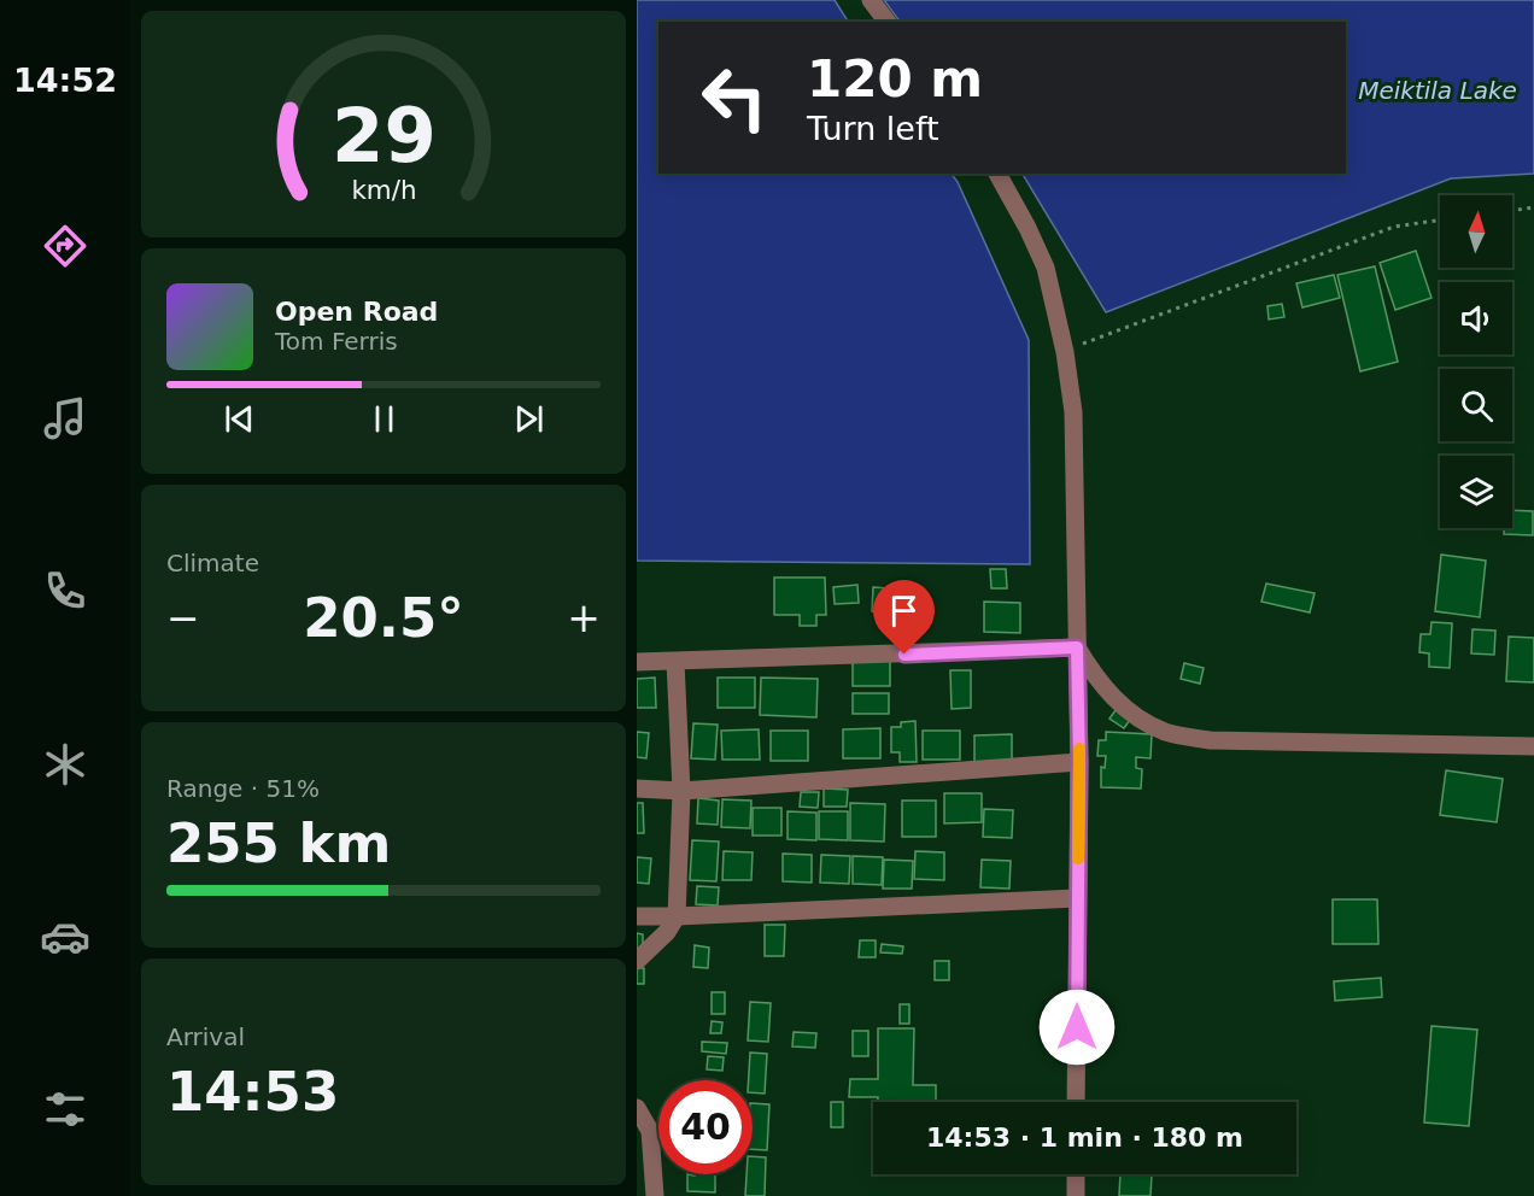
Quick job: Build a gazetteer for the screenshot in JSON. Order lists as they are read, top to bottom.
{
  "water": ["Meiktila Lake"],
  "north": "top",
  "page": {
    "tabs": "14:52",
    "turn": ["120 m", "Turn left"],
    "song": ["Open Road", "Tom Ferris"],
    "tile": [
      "Climate",
      ["Range · 51%", "255 km"],
      ["Arrival", "14:53"]
    ],
    "heat": ["−", "20.5°", "+"],
    "limit": "40",
    "trip": "14:53 · 1 min · 180 m",
    "gauge": ["29", "km/h"]
  }
}
